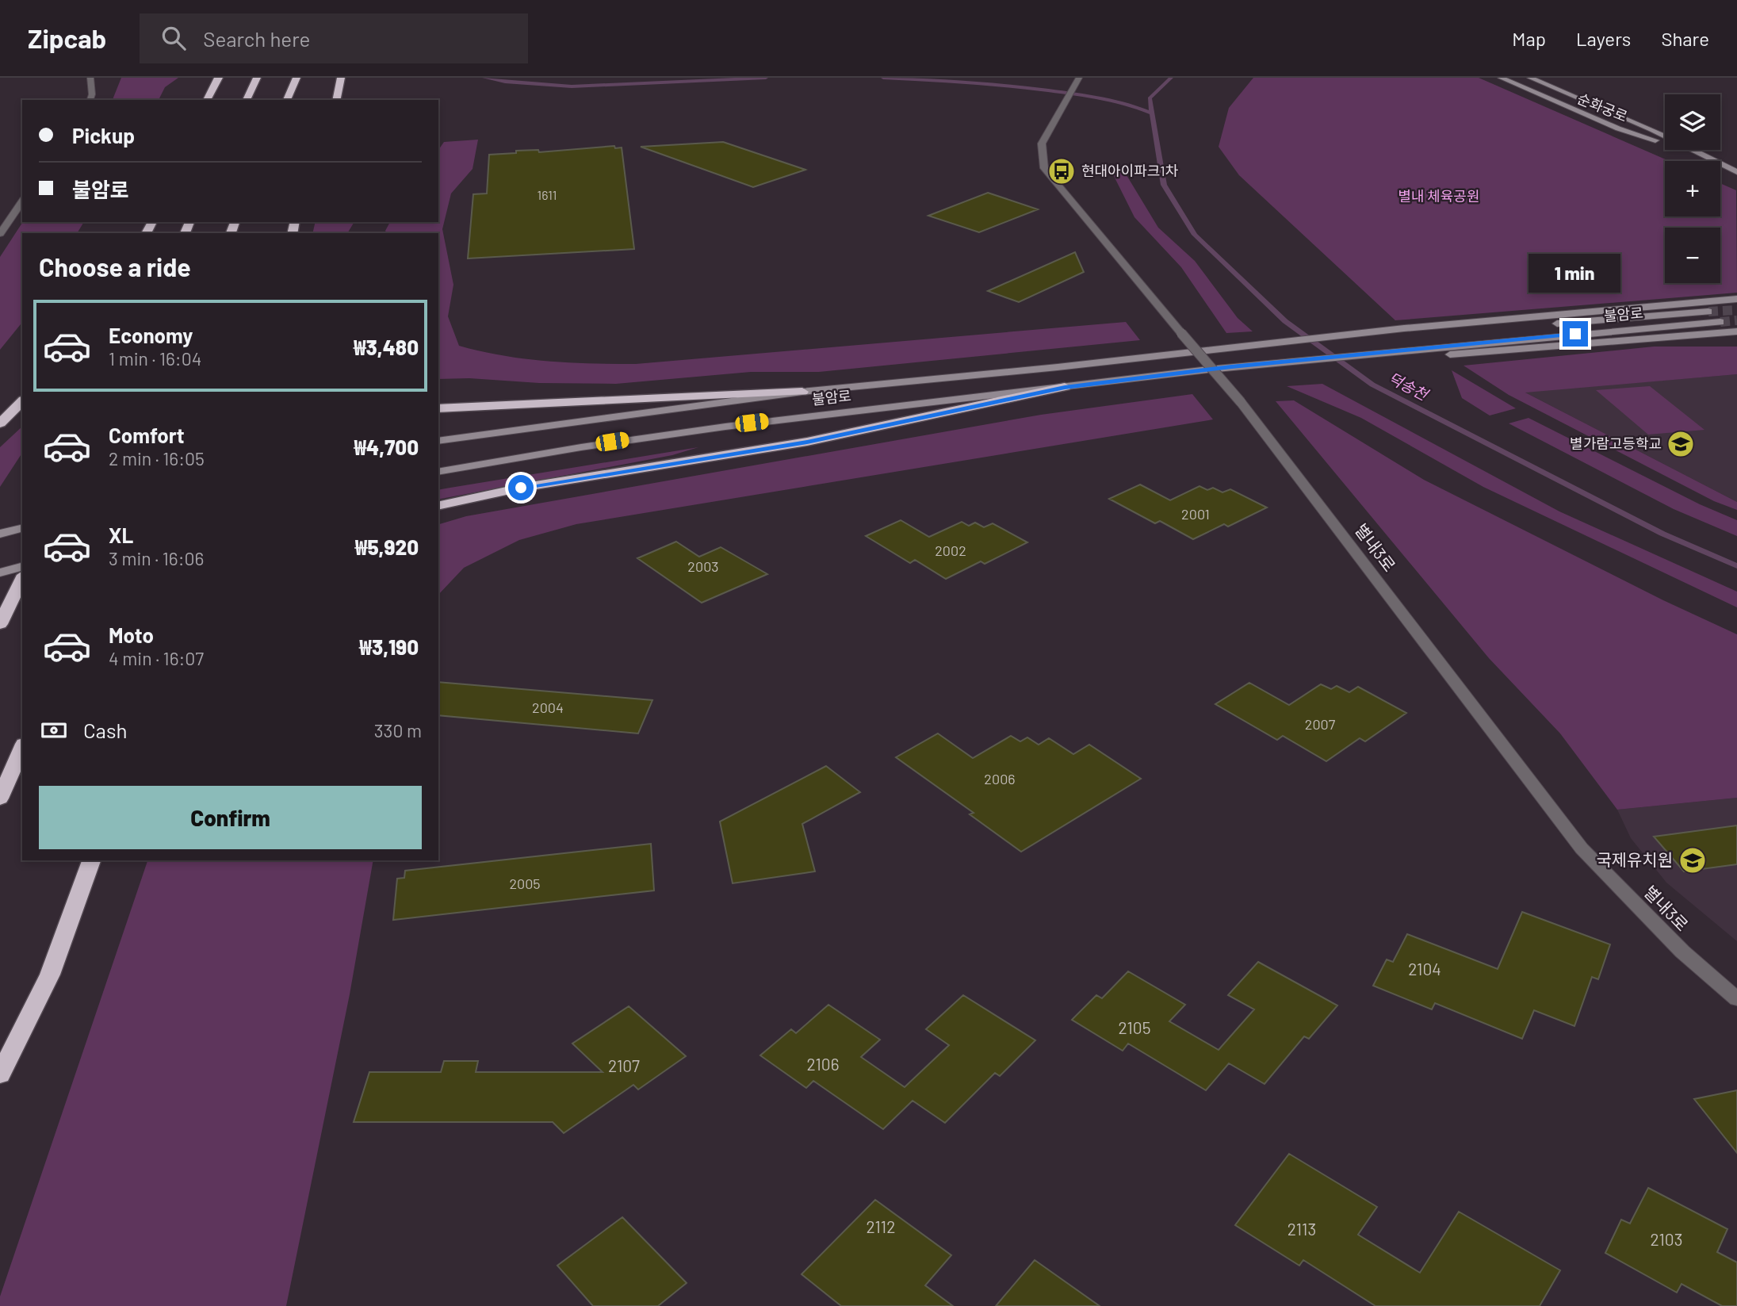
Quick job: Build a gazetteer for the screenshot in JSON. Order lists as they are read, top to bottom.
{
  "streets": {
    "street": ["순화궁로", "불암로", "별내3로"]
  },
  "water": ["덕송천"],
  "parks": ["별내 체육공원"],
  "places": {
    "bus stop": ["현대아이파크1차"],
    "school or university": ["별가람고등학교", "국제유치원"]
  },
  "house_numbers": [
    "1611",
    "2001",
    "2002",
    "2003",
    "2004",
    "2007",
    "2006",
    "2005",
    "2104",
    "2105",
    "2106",
    "2107",
    "2112",
    "2113",
    "2103"
  ],
  "page": {
    "header": "Zipcab",
    "search": "Search here",
    "nav": ["Map", "Layers", "Share"],
    "map_buttons": ["+", "−"],
    "banner": ["Pickup", "불암로"],
    "heading": "Choose a ride",
    "bubble": "1 min",
    "list": [
      {
        "name": "Economy",
        "note": "1 min · 16:04",
        "value": "₩3,480"
      },
      {
        "name": "Comfort",
        "note": "2 min · 16:05",
        "value": "₩4,700"
      },
      {
        "name": "XL",
        "note": "3 min · 16:06",
        "value": "₩5,920"
      },
      {
        "name": "Moto",
        "note": "4 min · 16:07",
        "value": "₩3,190"
      }
    ],
    "pay": ["Cash", "330 m"],
    "buttons": "Confirm"
  }
}
